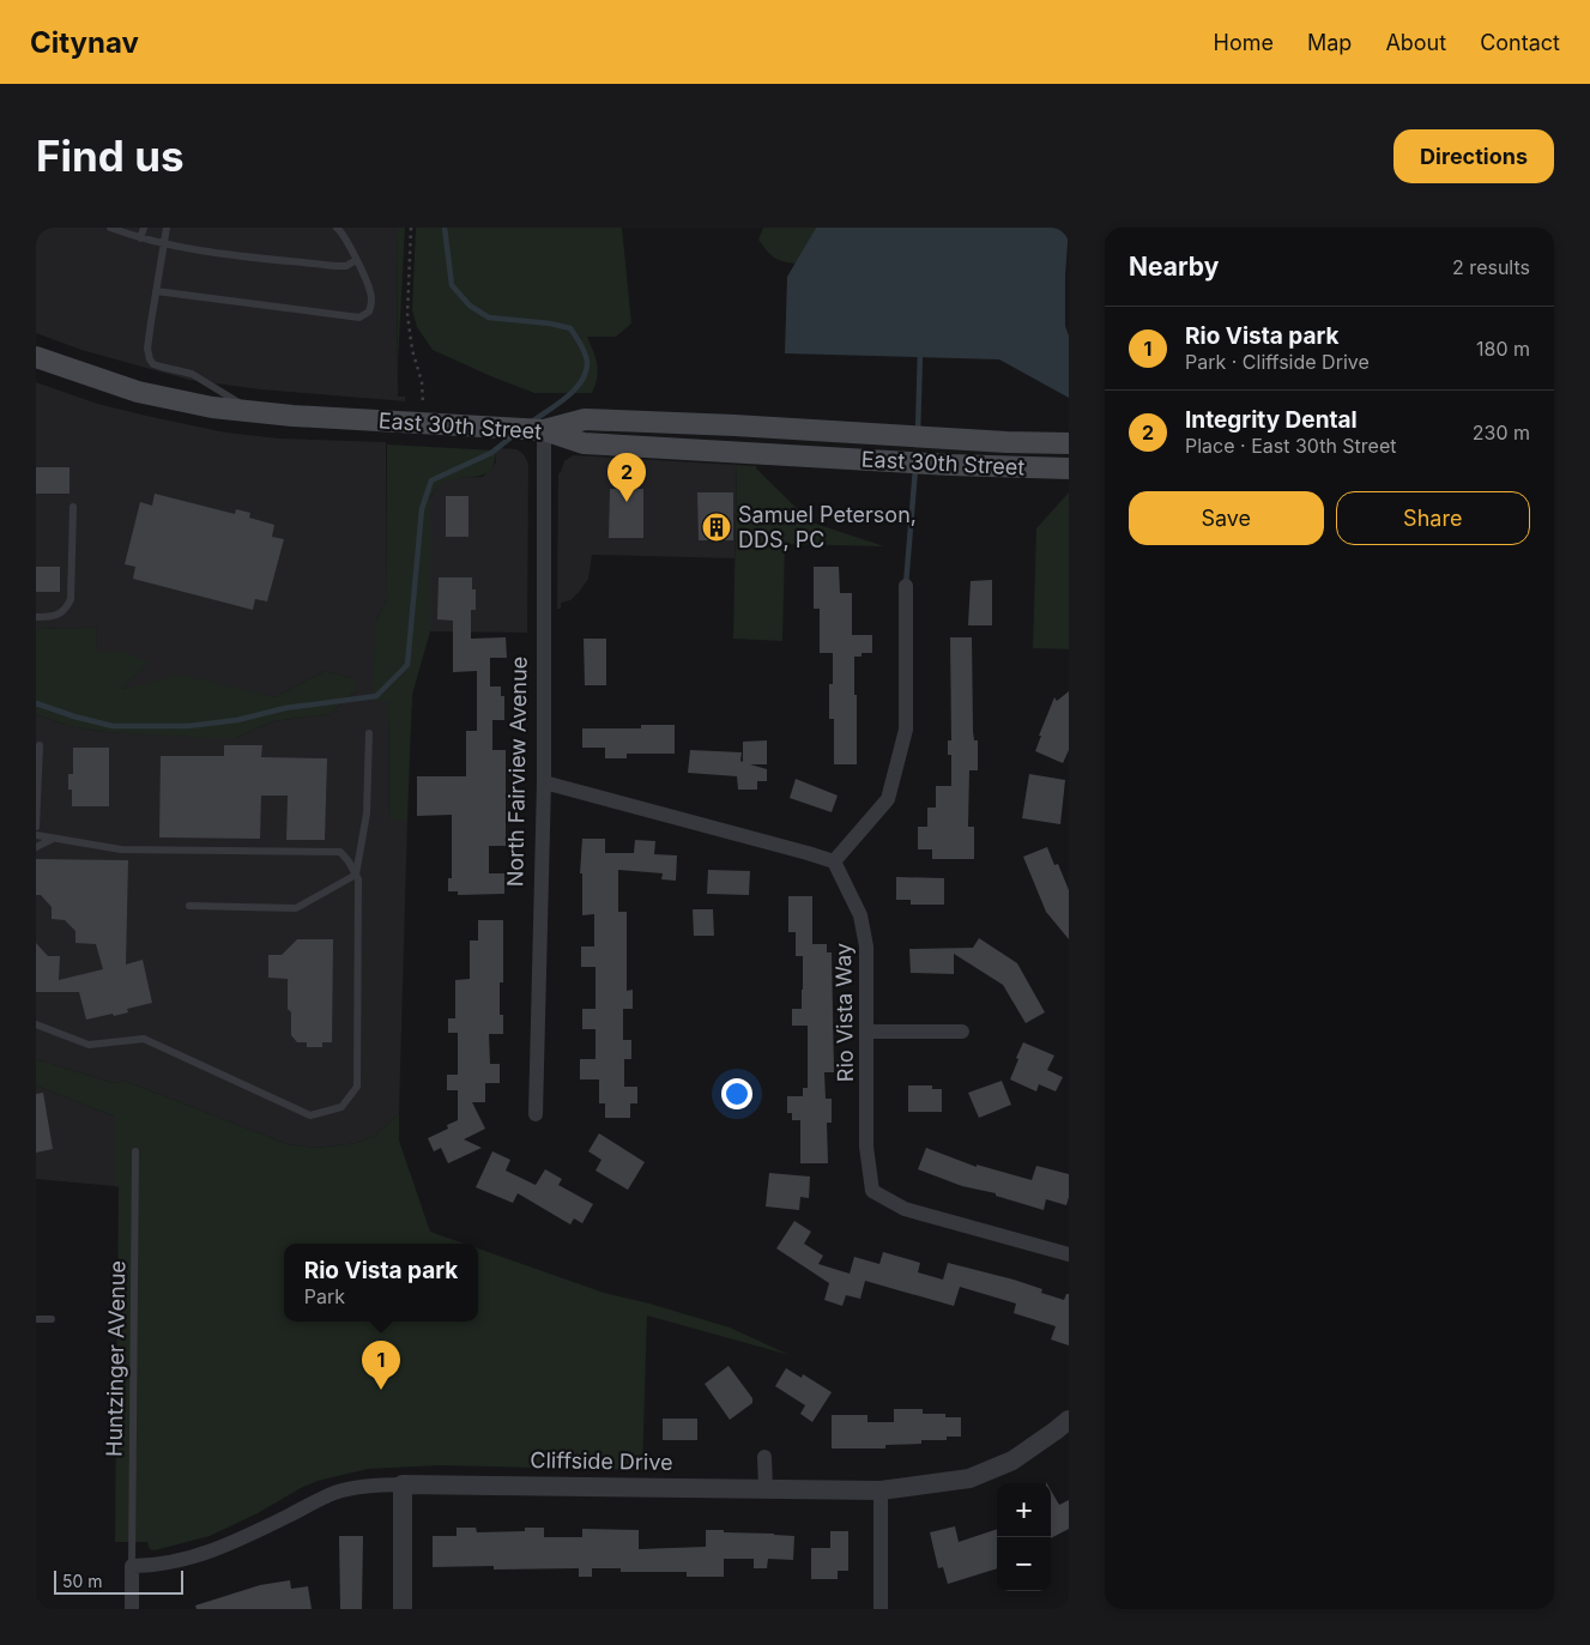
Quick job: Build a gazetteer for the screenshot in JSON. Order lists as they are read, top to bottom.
{
  "streets": {
    "main road": ["East 30th Street"],
    "street": ["North Fairview Avenue", "Rio Vista Way", "Cliffside Drive"],
    "lane": ["Huntzinger AVenue"]
  },
  "crossings": [
    ["East 30th Street", "North Fairview Avenue"],
    ["Huntzinger AVenue", "Cliffside Drive"]
  ],
  "places": {
    "building": ["Samuel Peterson, DDS, PC"]
  },
  "scale_bar": "50 m",
  "page": {
    "header": "Citynav",
    "nav": [
      "Home",
      "Map",
      "About",
      "Contact"
    ],
    "buttons": [
      "Directions",
      ["Save", "Share"]
    ],
    "title": "Find us",
    "heading": ["Nearby", "2 results"],
    "list": [
      {
        "mark": "1",
        "name": "Rio Vista park",
        "note": "Park · Cliffside Drive",
        "value": "180 m"
      },
      {
        "mark": "2",
        "name": "Integrity Dental",
        "note": "Place · East 30th Street",
        "value": "230 m"
      }
    ],
    "pins": ["2", "1"],
    "popup": ["Rio Vista park", "Park"],
    "map_buttons": ["+", "−"],
    "scale": "50 m"
  }
}
